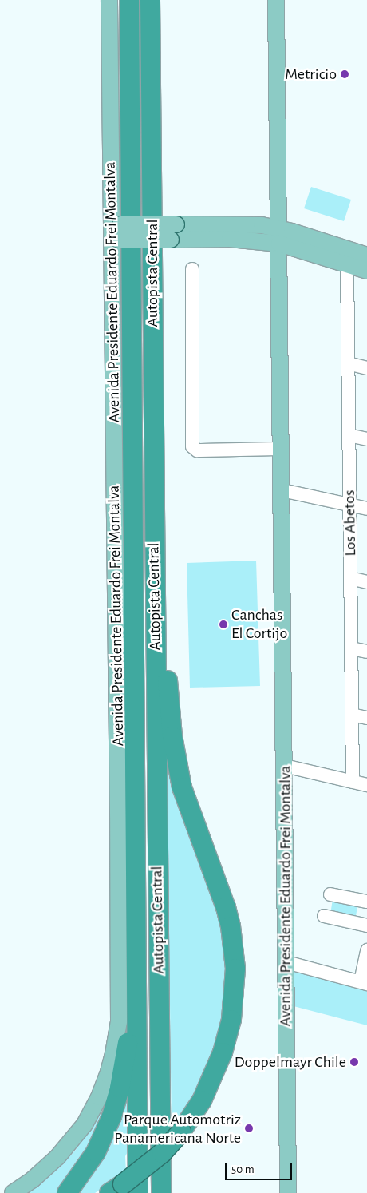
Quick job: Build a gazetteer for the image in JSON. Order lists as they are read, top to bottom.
{
  "streets": {
    "highway": ["Autopista Central"],
    "main road": ["Avenida Presidente Eduardo Frei Montalva"],
    "street": ["Los Abetos"]
  },
  "places": [
    "Metricio",
    "Canchas El Cortijo",
    "Doppelmayr Chile",
    "Parque Automotriz Panamericana Norte"
  ],
  "scale_bar": "50 m"
}
